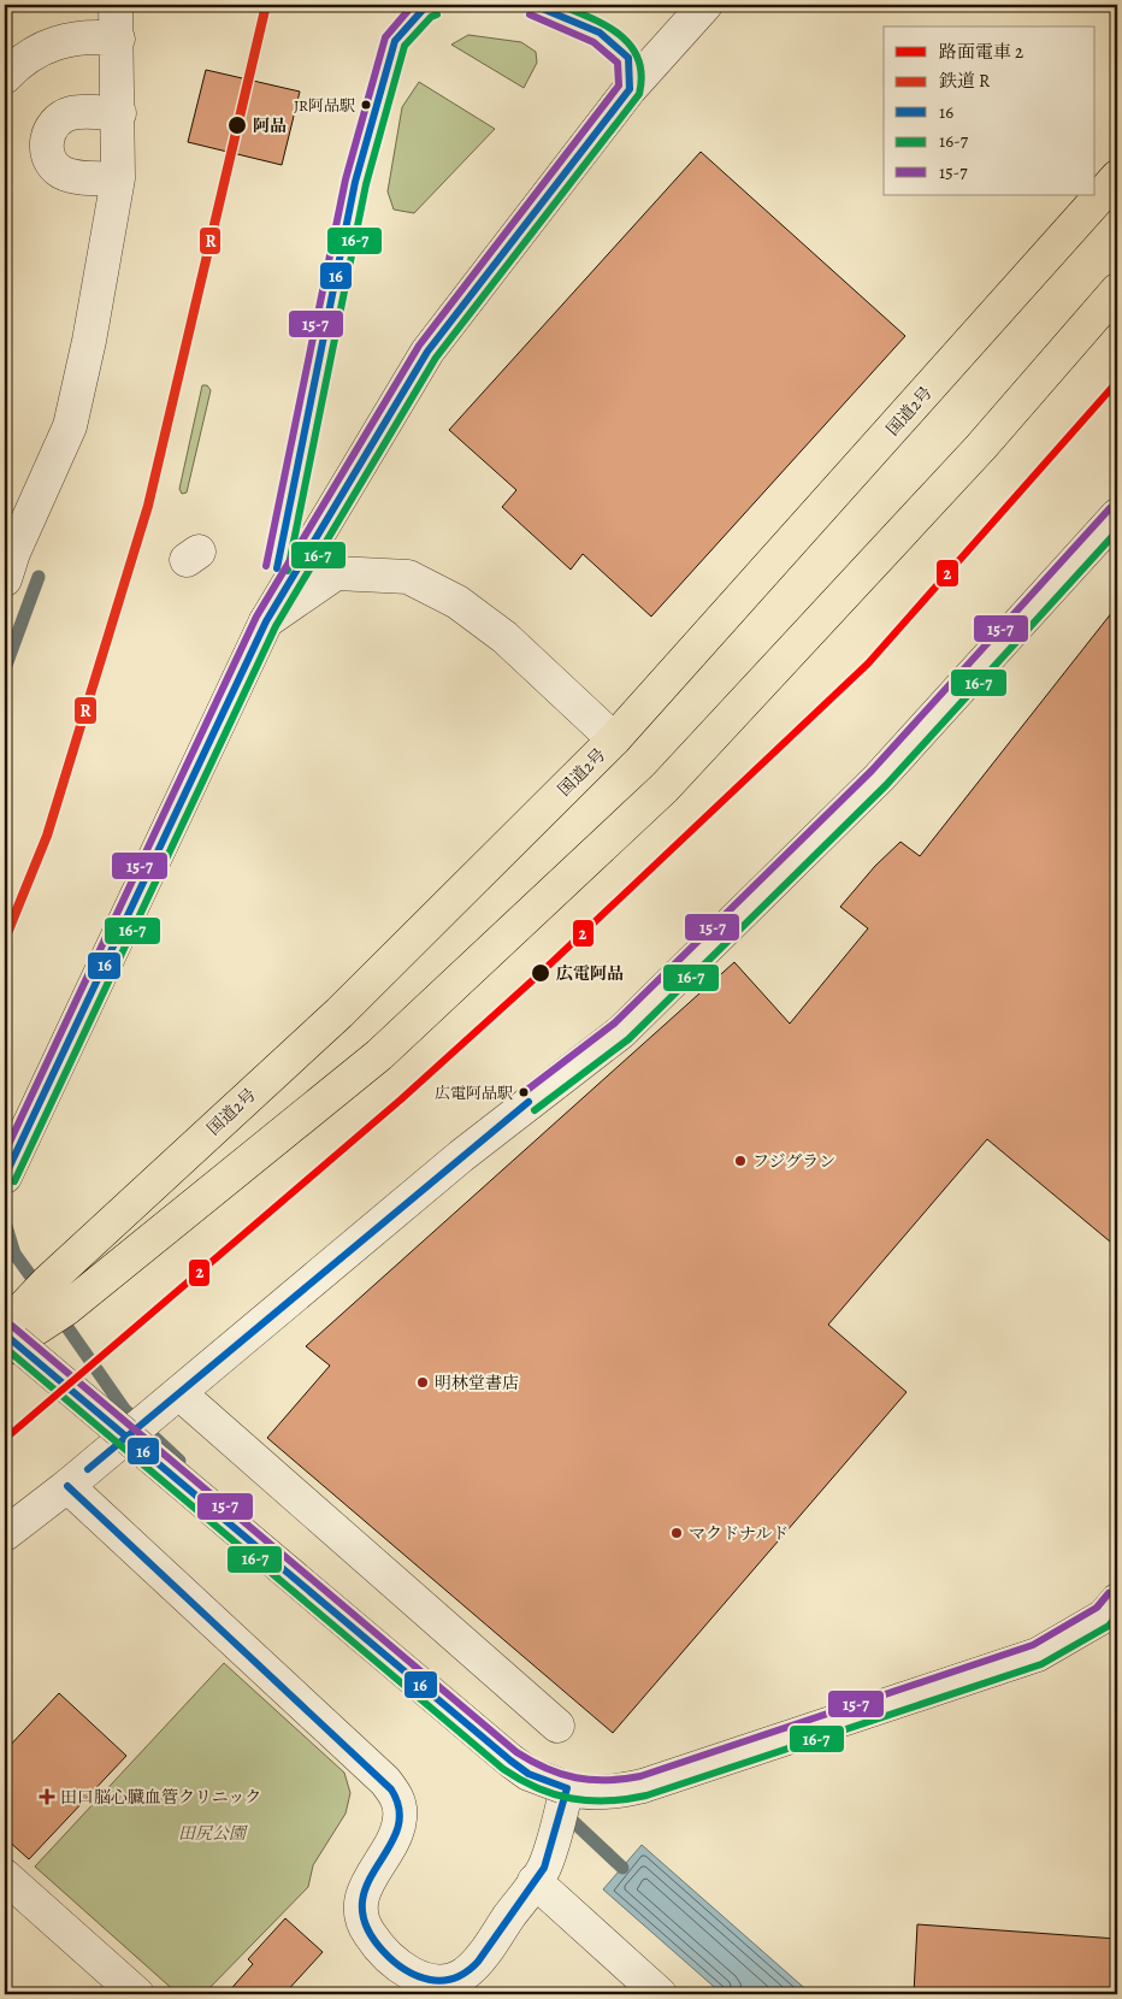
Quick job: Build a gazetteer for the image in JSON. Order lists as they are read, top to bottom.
{
  "streets": {
    "highway": ["国道2号"]
  },
  "parks": ["田尻公園"],
  "places": {
    "other": [
      "JR阿品駅",
      "阿品",
      "広電阿品",
      "広電阿品駅",
      "フジグラン",
      "明林堂書店",
      "マクドナルド"
    ],
    "health": ["田口脳心臓血管クリニック"]
  },
  "lines": [
    "rail line R",
    "transit line 16",
    "transit line 16-7",
    "transit line 15-7",
    "tram line 2"
  ],
  "legend": [
    "路面電車 2",
    "鉄道 R",
    "16",
    "16-7",
    "15-7"
  ]
}
